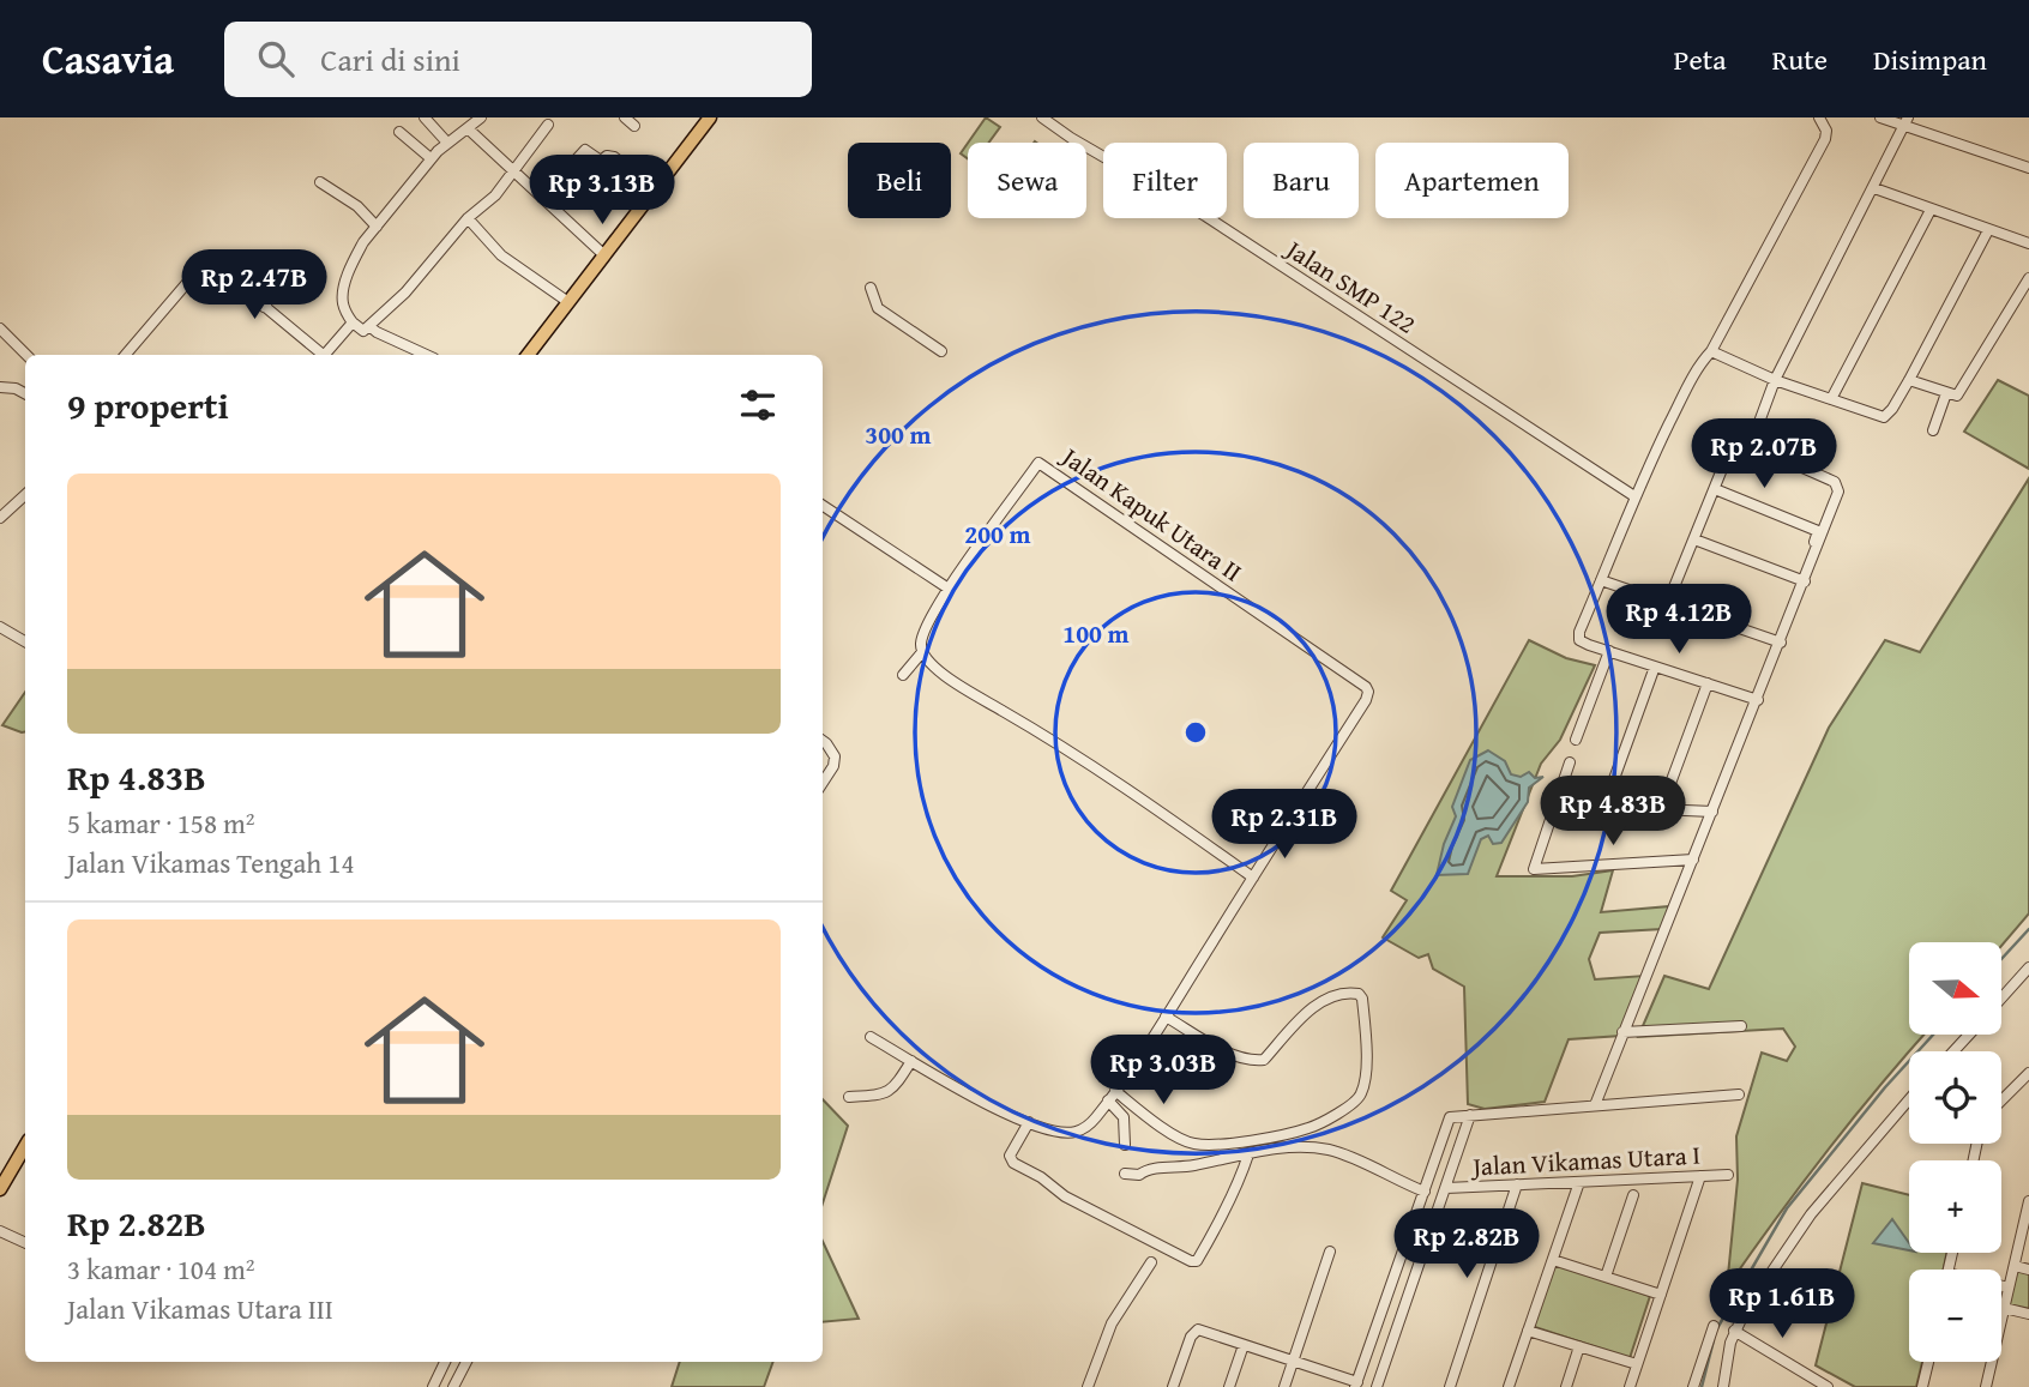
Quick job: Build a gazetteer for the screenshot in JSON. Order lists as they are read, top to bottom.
{
  "streets": {
    "street": ["Jalan SMP 122", "Jalan Kapuk Utara II", "Jalan Vikamas Utara I"]
  },
  "north": "right",
  "page": {
    "header": "Casavia",
    "search": "Cari di sini",
    "nav": ["Peta", "Rute", "Disimpan"],
    "chip": [
      "Beli",
      "Sewa",
      "Filter",
      "Baru",
      "Apartemen"
    ],
    "price": [
      "Rp 3.13B",
      "Rp 2.47B",
      "Rp 2.07B",
      "Rp 4.12B",
      "Rp 4.83B",
      "Rp 2.31B",
      "Rp 3.03B",
      "Rp 2.82B",
      "Rp 1.61B"
    ],
    "heading": "9 properti",
    "list": [
      {
        "name": "Rp 4.83B",
        "note": "5 kamar · 158 m² · Jalan Vikamas Tengah 14"
      },
      {
        "name": "Rp 2.82B",
        "note": "3 kamar · 104 m² · Jalan Vikamas Utara III"
      }
    ],
    "map_buttons": ["+", "−"]
  },
  "rings": ["300 m", "200 m", "100 m"]
}
